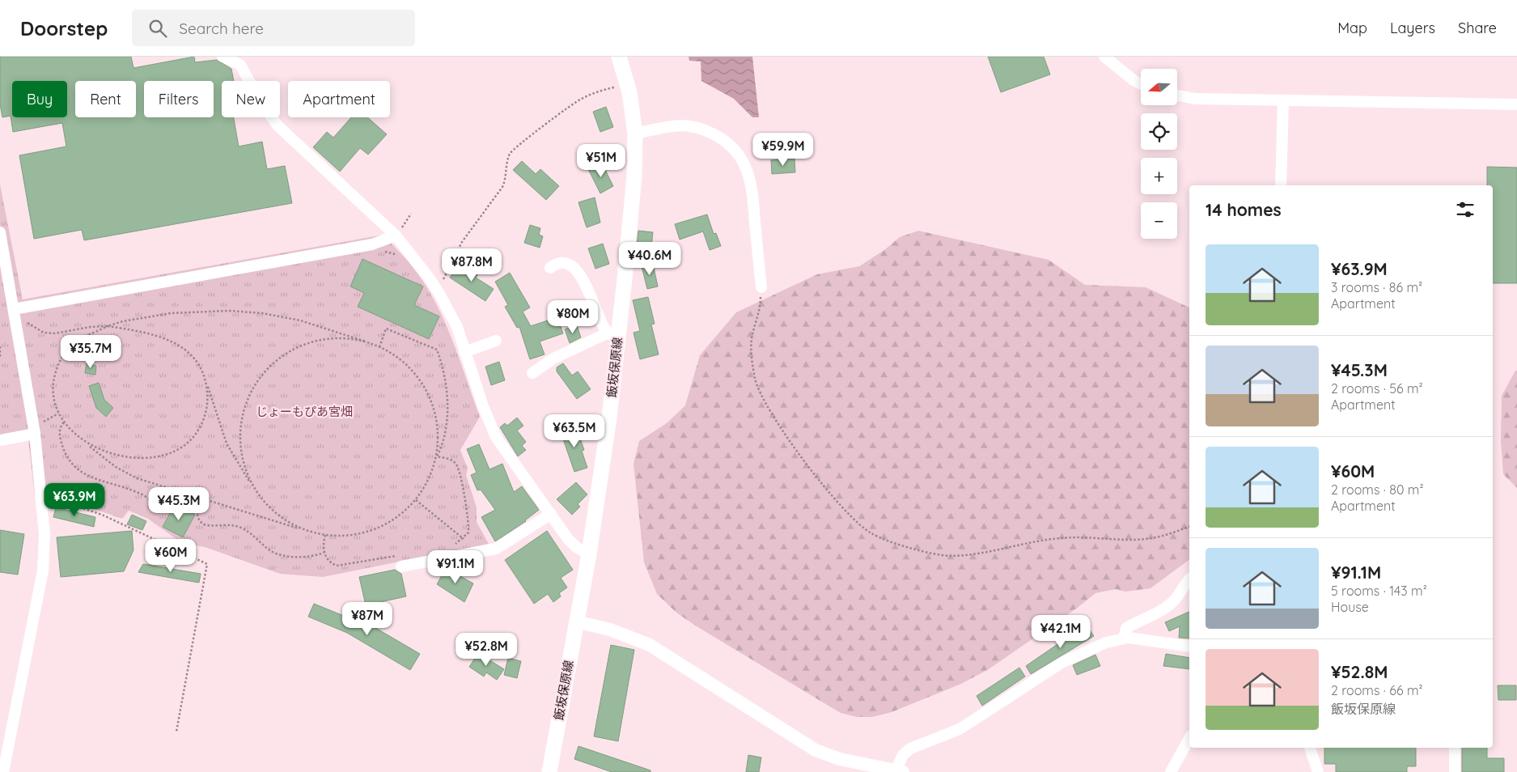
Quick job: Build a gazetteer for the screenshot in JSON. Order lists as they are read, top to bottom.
{
  "streets": {
    "main road": ["飯坂保原線"]
  },
  "parks": ["じょーもぴあ宮畑"],
  "north": "left",
  "page": {
    "header": "Doorstep",
    "search": "Search here",
    "nav": ["Map", "Layers", "Share"],
    "map_buttons": ["+", "−"],
    "chip": [
      "Buy",
      "Rent",
      "Filters",
      "New",
      "Apartment"
    ],
    "price": [
      "¥59.9M",
      "¥51M",
      "¥40.6M",
      "¥87.8M",
      "¥80M",
      "¥35.7M",
      "¥63.5M",
      "¥63.9M",
      "¥45.3M",
      "¥60M",
      "¥91.1M",
      "¥87M",
      "¥42.1M",
      "¥52.8M"
    ],
    "heading": "14 homes",
    "list": [
      {
        "name": "¥63.9M",
        "note": "3 rooms · 86 m² · Apartment"
      },
      {
        "name": "¥45.3M",
        "note": "2 rooms · 56 m² · Apartment"
      },
      {
        "name": "¥60M",
        "note": "2 rooms · 80 m² · Apartment"
      },
      {
        "name": "¥91.1M",
        "note": "5 rooms · 143 m² · House"
      },
      {
        "name": "¥52.8M",
        "note": "2 rooms · 66 m² · 飯坂保原線"
      }
    ]
  }
}
